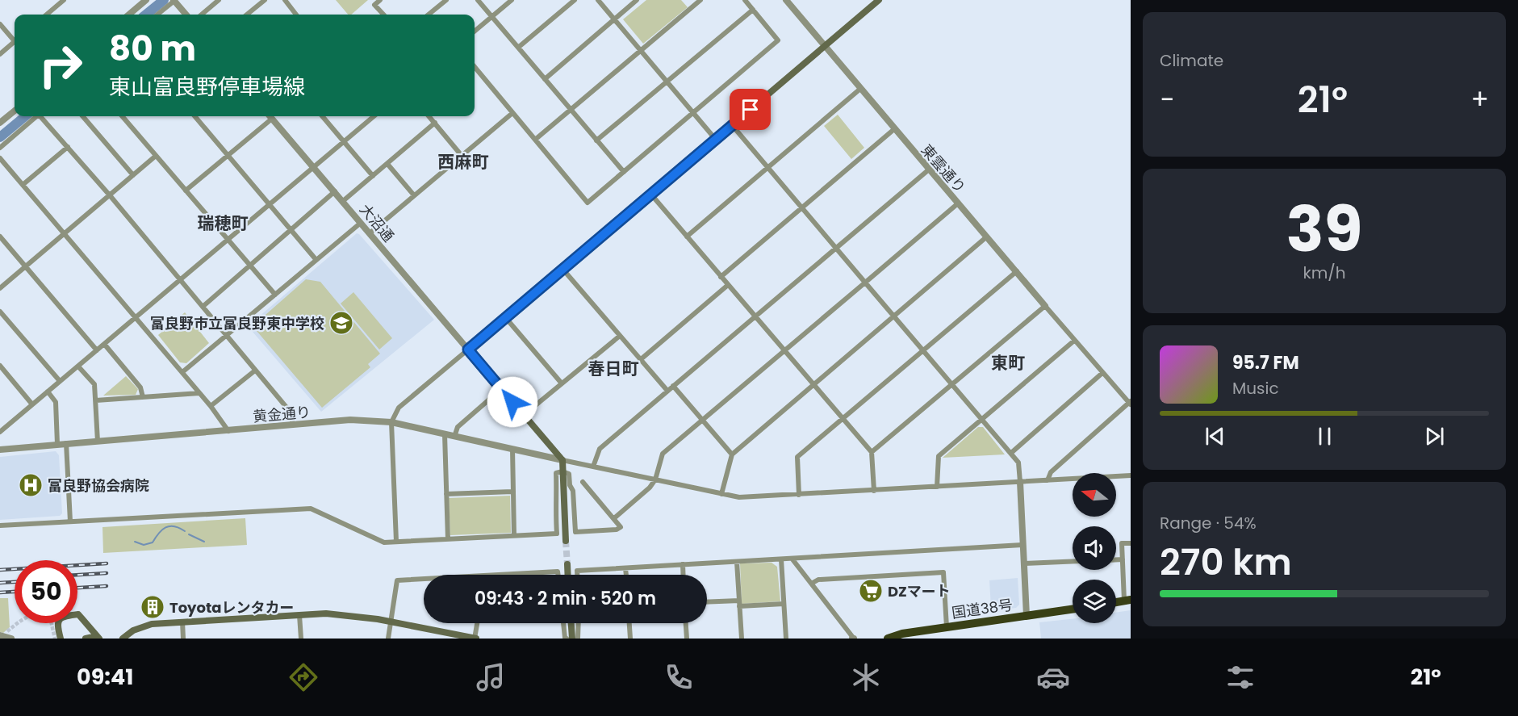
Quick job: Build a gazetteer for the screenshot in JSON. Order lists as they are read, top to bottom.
{
  "streets": {
    "highway": ["国道38号"],
    "street": ["東雲通り", "大沼通", "黄金通り"]
  },
  "districts": [
    "西麻町",
    "瑞穂町",
    "東町",
    "春日町"
  ],
  "places": {
    "school or university": ["富良野市立富良野東中学校"],
    "hospital": ["富良野協会病院"],
    "supermarket": ["DZマート"],
    "building": ["Toyotaレンタカー"]
  },
  "north": "left",
  "page": {
    "tile": [
      "Climate",
      ["39", "km/h"],
      ["Range · 54%", "270 km"]
    ],
    "turn": ["80 m", "東山富良野停車場線"],
    "heat": ["−", "21°", "+"],
    "song": ["95.7 FM", "Music"],
    "limit": "50",
    "trip": "09:43 · 2 min · 520 m",
    "tabs": ["09:41", "21°"]
  }
}
